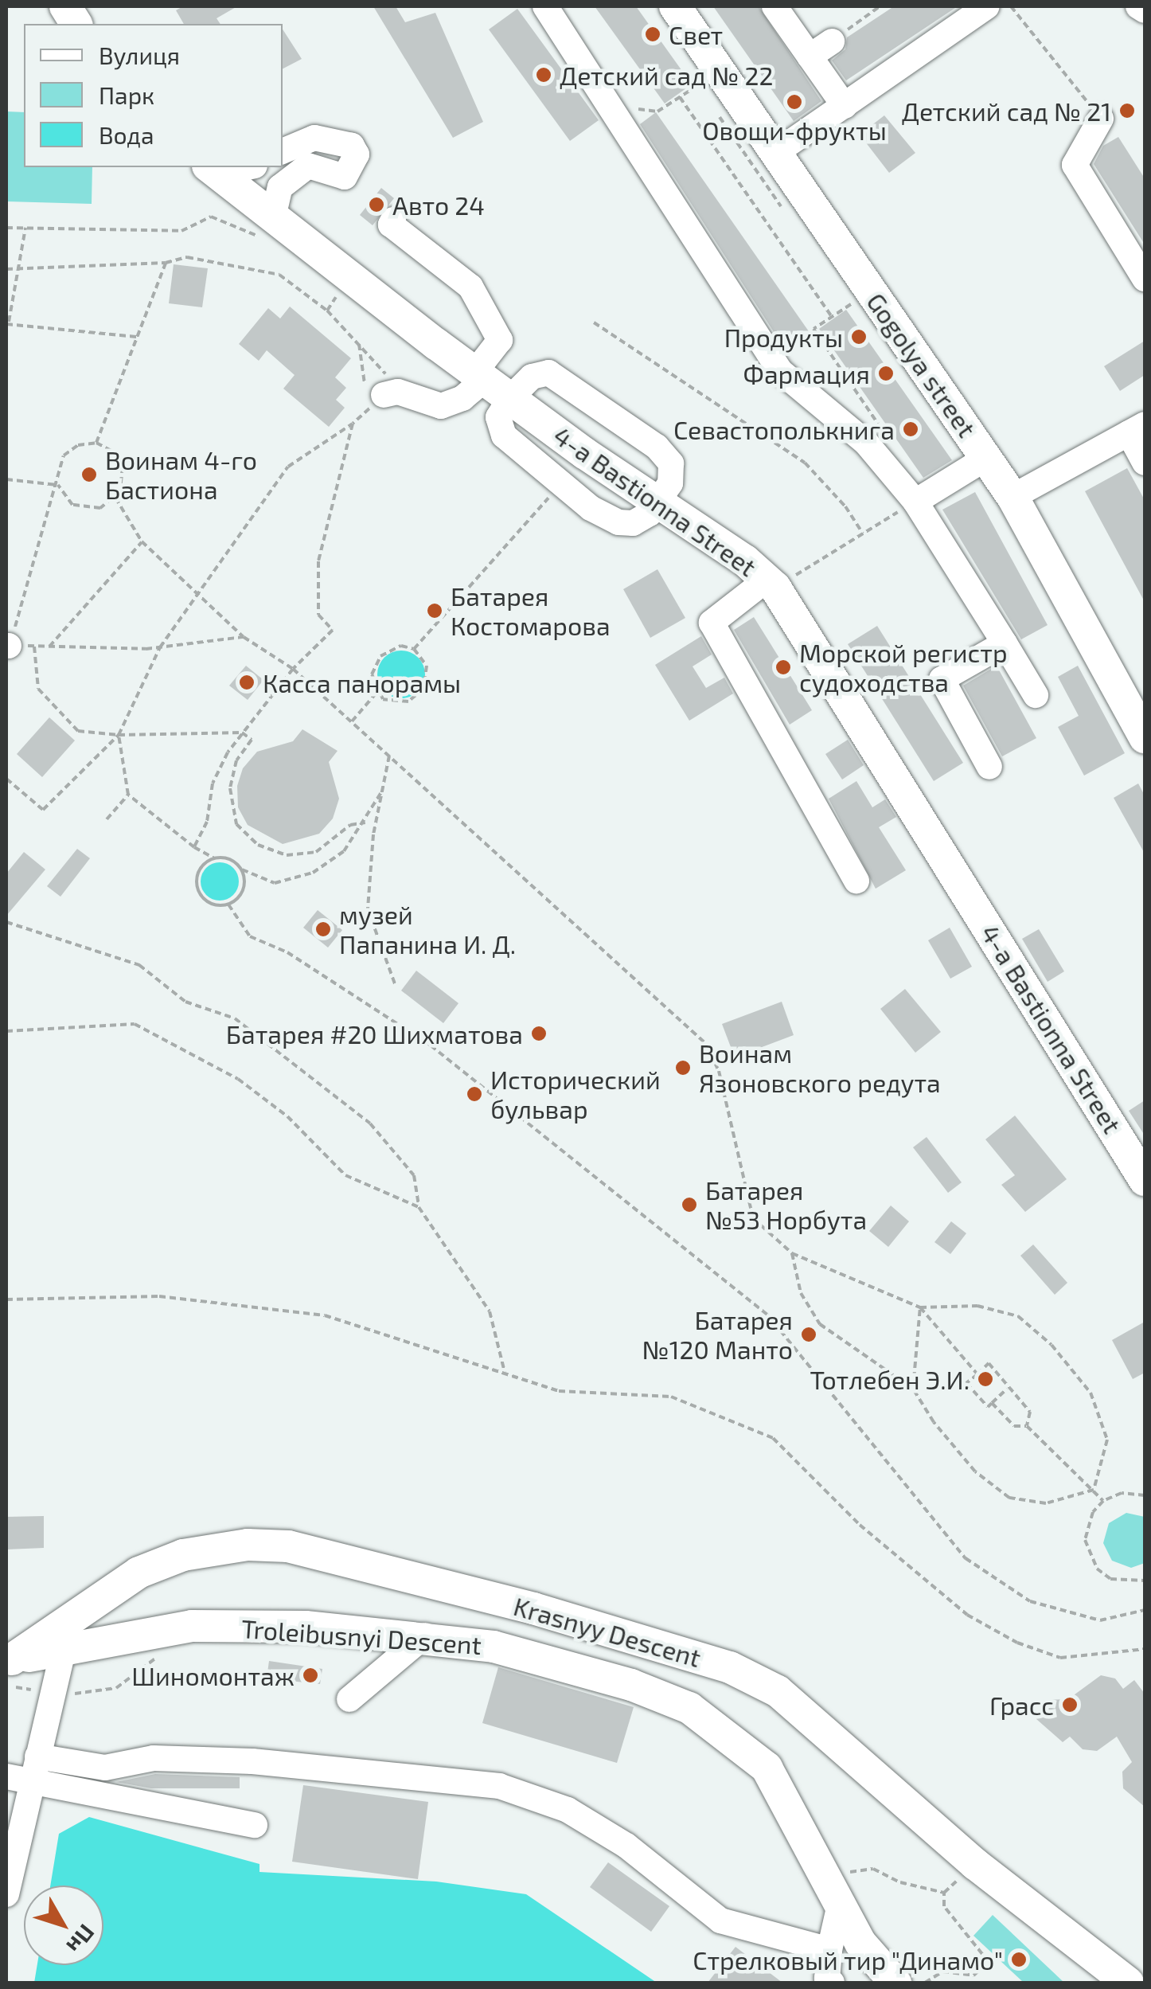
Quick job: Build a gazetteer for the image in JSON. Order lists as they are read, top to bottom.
{
  "streets": {
    "main road": [
      "Gogolya street",
      "4-a Bastionna Street",
      "Krasnyy Descent",
      "Troleibusnyi Descent"
    ]
  },
  "crossings": [
    ["Krasnyy Descent", "Troleibusnyi Descent"]
  ],
  "places": [
    "Свет",
    "Детский сад № 22",
    "Овощи-фрукты",
    "Детский сад № 21",
    "Авто 24",
    "Продукты",
    "Фармация",
    "Севастополькнига",
    "Воинам 4-го Бастиона",
    "Батарея Костомарова",
    "Морской регистр судоходства",
    "Касса панорамы",
    "музей Папанина И. Д.",
    "Батарея #20 Шихматова",
    "Воинам Язоновского редута",
    "Исторический бульвар",
    "Батарея №53 Норбута",
    "Батарея №120 Манто",
    "Тотлебен Э.И.",
    "Шиномонтаж",
    "Грасс",
    "Стрелковый тир \"Динамо\""
  ],
  "legend": ["Вулиця", "Парк", "Вода"],
  "north": "bottom right"
}
